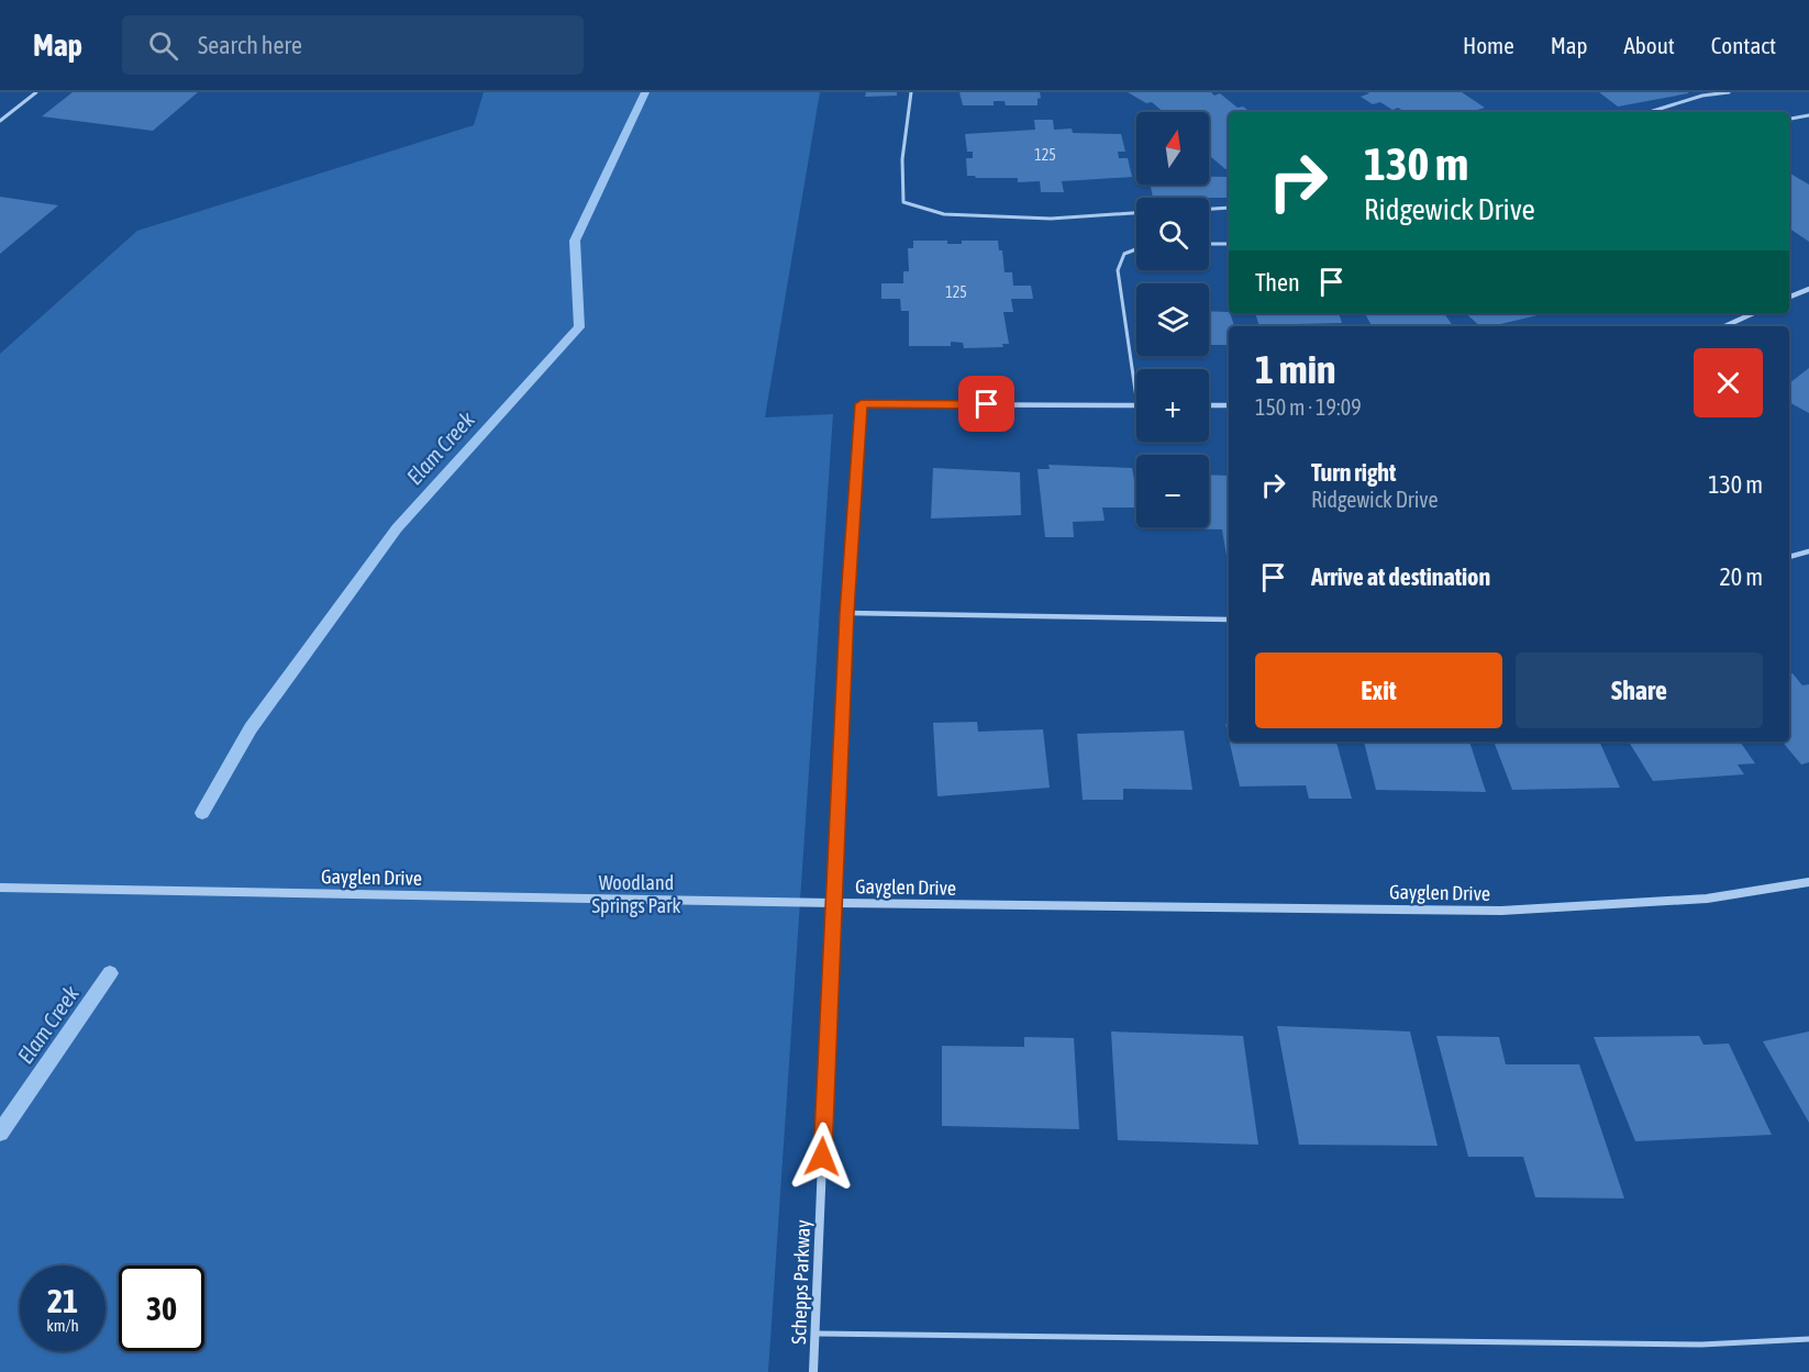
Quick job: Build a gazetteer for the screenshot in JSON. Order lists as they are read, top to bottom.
{
  "streets": {
    "street": ["Gayglen Drive", "Schepps Parkway"]
  },
  "crossings": [
    ["Gayglen Drive", "Schepps Parkway"]
  ],
  "water": ["Elam Creek"],
  "parks": ["Woodland Springs Park"],
  "house_numbers": ["125", "125"],
  "north": "top",
  "page": {
    "header": "Map",
    "search": "Search here",
    "nav": [
      "Home",
      "Map",
      "About",
      "Contact"
    ],
    "map_buttons": ["+", "−"],
    "turn": ["130 m", "Ridgewick Drive"],
    "then": "Then",
    "heading": ["1 min", "150 m · 19:09"],
    "list": [
      {
        "name": "Turn right",
        "note": "Ridgewick Drive",
        "value": "130 m"
      },
      {
        "name": "Arrive at destination",
        "value": "20 m"
      }
    ],
    "buttons": ["Exit", "Share"],
    "speed": "21 km/h",
    "limit": "30"
  }
}
